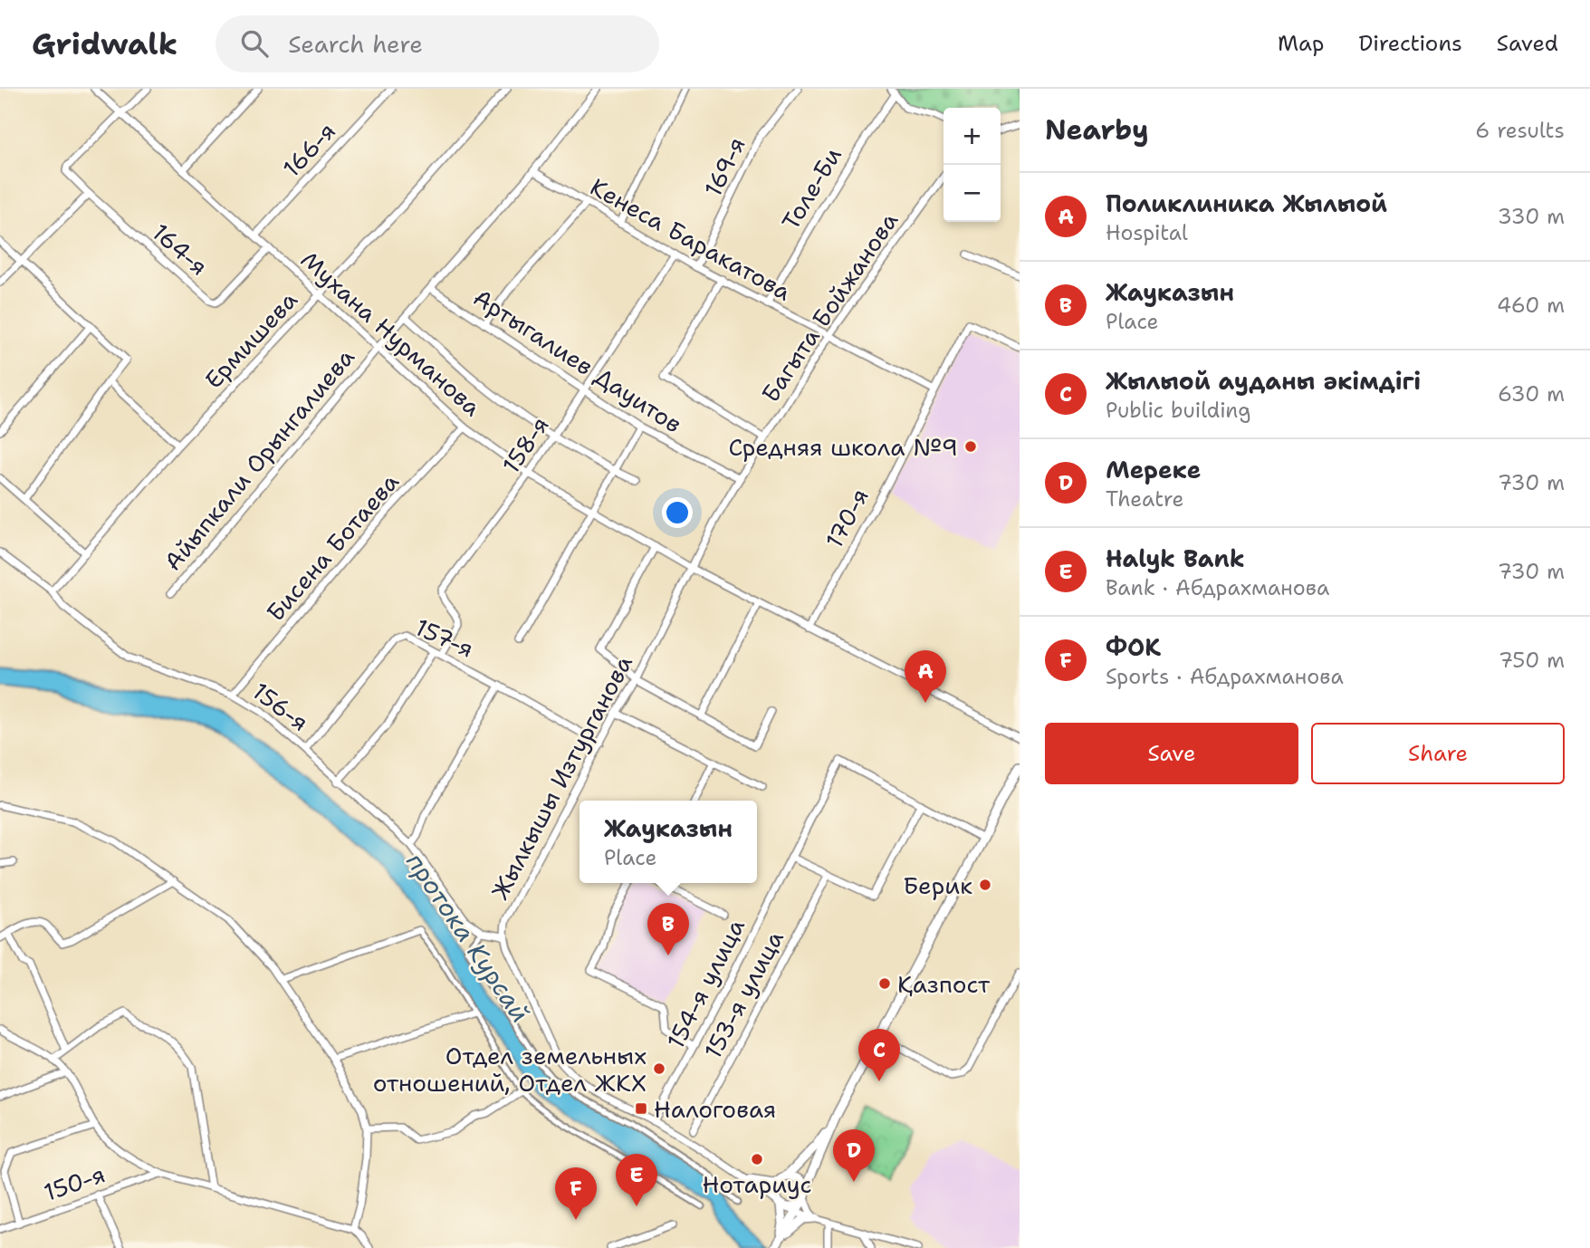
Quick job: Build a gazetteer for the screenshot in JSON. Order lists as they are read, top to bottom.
{
  "streets": {
    "street": [
      "166-я",
      "169-я",
      "Толе-Би",
      "Кенеса Баракатова",
      "164-я",
      "Багыта Бойжанова",
      "Мухана Нурманова",
      "Ермишева",
      "Артыгалиев Дауитов",
      "158-я",
      "Айыпкали Орынгалиева",
      "170-я",
      "Бисена Ботаева",
      "157-я",
      "156-я",
      "Жылкышы Изтурганова",
      "154-я улица",
      "153-я улица",
      "150-я"
    ]
  },
  "crossings": [
    ["166-я", "Мухана Нурманова"],
    ["169-я", "Кенеса Баракатова"],
    ["Толе-Би", "Кенеса Баракатова"],
    ["Кенеса Баракатова", "Багыта Бойжанова"],
    ["Кенеса Баракатова", "158-я"],
    ["Кенеса Баракатова", "Айыпкали Орынгалиева"],
    ["Кенеса Баракатова", "170-я"],
    ["164-я", "Мухана Нурманова"],
    ["Багыта Бойжанова", "Мухана Нурманова"],
    ["Багыта Бойжанова", "Артыгалиев Дауитов"],
    ["Багыта Бойжанова", "Жылкышы Изтурганова"],
    ["Мухана Нурманова", "Ермишева"],
    ["Мухана Нурманова", "158-я"],
    ["Мухана Нурманова", "Айыпкали Орынгалиева"],
    ["Мухана Нурманова", "170-я"],
    ["Мухана Нурманова", "Бисена Ботаева"],
    ["Мухана Нурманова", "Жылкышы Изтурганова"],
    ["Ермишева", "156-я"],
    ["Артыгалиев Дауитов", "158-я"],
    ["Артыгалиев Дауитов", "Айыпкали Орынгалиева"],
    ["158-я", "157-я"],
    ["Бисена Ботаева", "156-я"],
    ["157-я", "156-я"],
    ["157-я", "Жылкышы Изтурганова"],
    ["156-я", "Жылкышы Изтурганова"],
    ["Жылкышы Изтурганова", "154-я улица"]
  ],
  "water": ["протока Курсай"],
  "places": {
    "other": [
      "Средняя школа №9",
      "Берик",
      "Қазпост",
      "Отдел земельных отношений, Отдел ЖКХ",
      "Нотариус"
    ],
    "transit": ["Налоговая"]
  },
  "page": {
    "header": "Gridwalk",
    "search": "Search here",
    "nav": ["Map", "Directions", "Saved"],
    "heading": ["Nearby", "6 results"],
    "map_buttons": ["+", "−"],
    "list": [
      {
        "mark": "A",
        "name": "Поликлиника Жылыой",
        "note": "Hospital",
        "value": "330 m"
      },
      {
        "mark": "B",
        "name": "Жауказын",
        "note": "Place",
        "value": "460 m"
      },
      {
        "mark": "C",
        "name": "Жылыой ауданы әкімдігі",
        "note": "Public building",
        "value": "630 m"
      },
      {
        "mark": "D",
        "name": "Мереке",
        "note": "Theatre",
        "value": "730 m"
      },
      {
        "mark": "E",
        "name": "Halyk Bank",
        "note": "Bank · Абдрахманова",
        "value": "730 m"
      },
      {
        "mark": "F",
        "name": "ФОК",
        "note": "Sports · Абдрахманова",
        "value": "750 m"
      }
    ],
    "pins": [
      "A",
      "B",
      "C",
      "D",
      "E",
      "F"
    ],
    "buttons": ["Save", "Share"],
    "popup": ["Жауказын", "Place"]
  }
}
